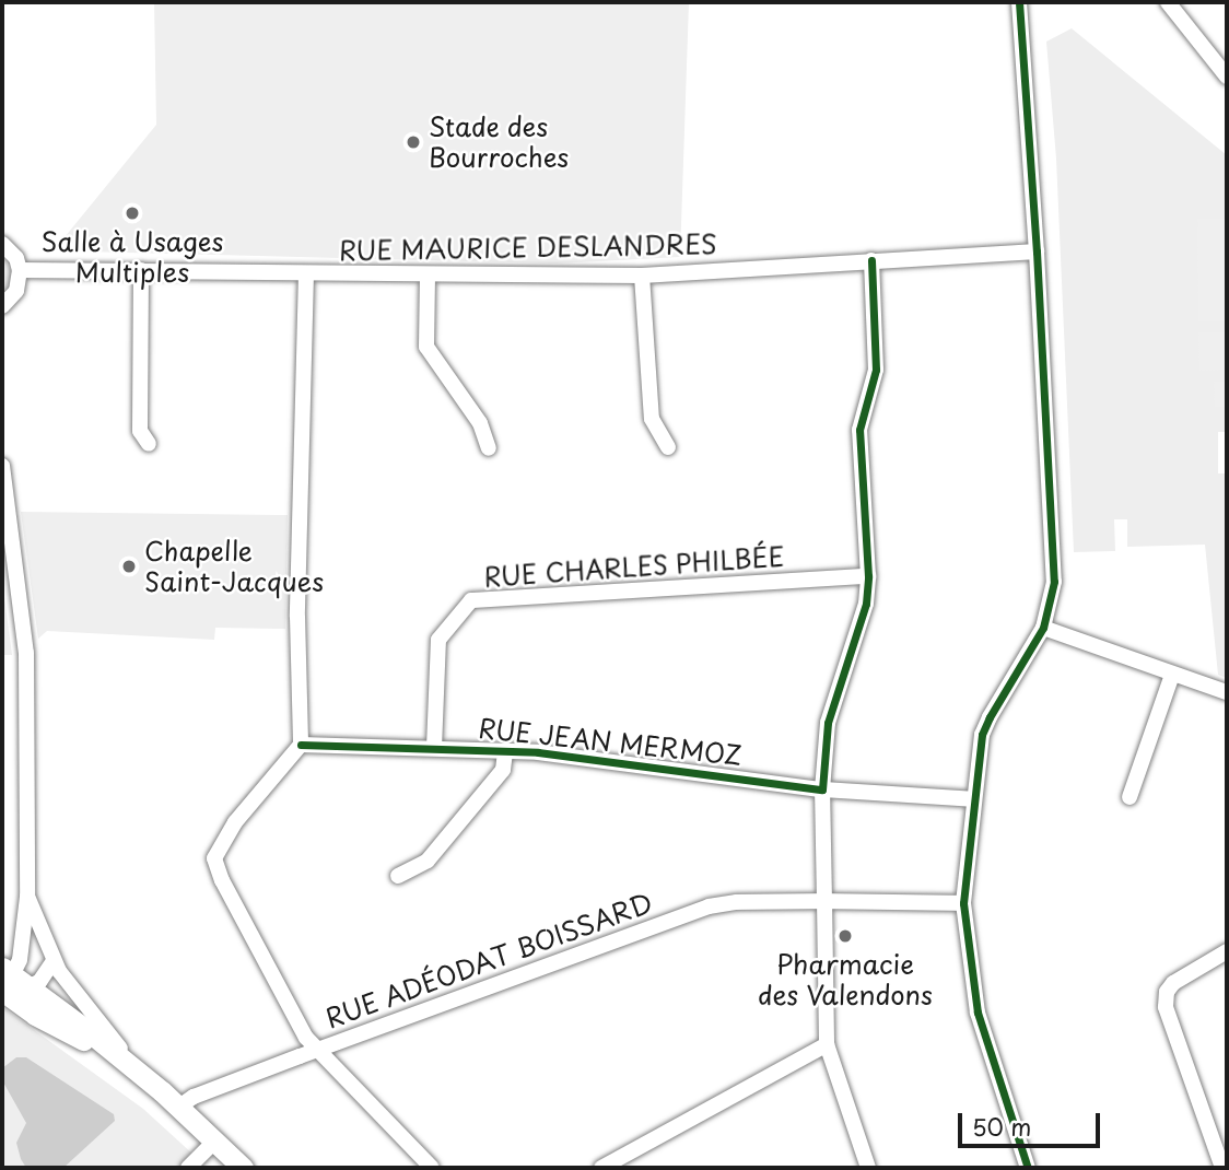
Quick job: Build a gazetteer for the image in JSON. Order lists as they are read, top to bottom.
{
  "streets": {
    "street": [
      "RUE MAURICE DESLANDRES",
      "RUE CHARLES PHILBÉE",
      "RUE JEAN MERMOZ",
      "RUE ADÉODAT BOISSARD"
    ]
  },
  "crossings": [
    ["RUE CHARLES PHILBÉE", "RUE JEAN MERMOZ"]
  ],
  "places": [
    "Stade des Bourroches",
    "Salle à Usages Multiples",
    "Chapelle Saint-Jacques",
    "Pharmacie des Valendons"
  ],
  "scale_bar": "50 m"
}
